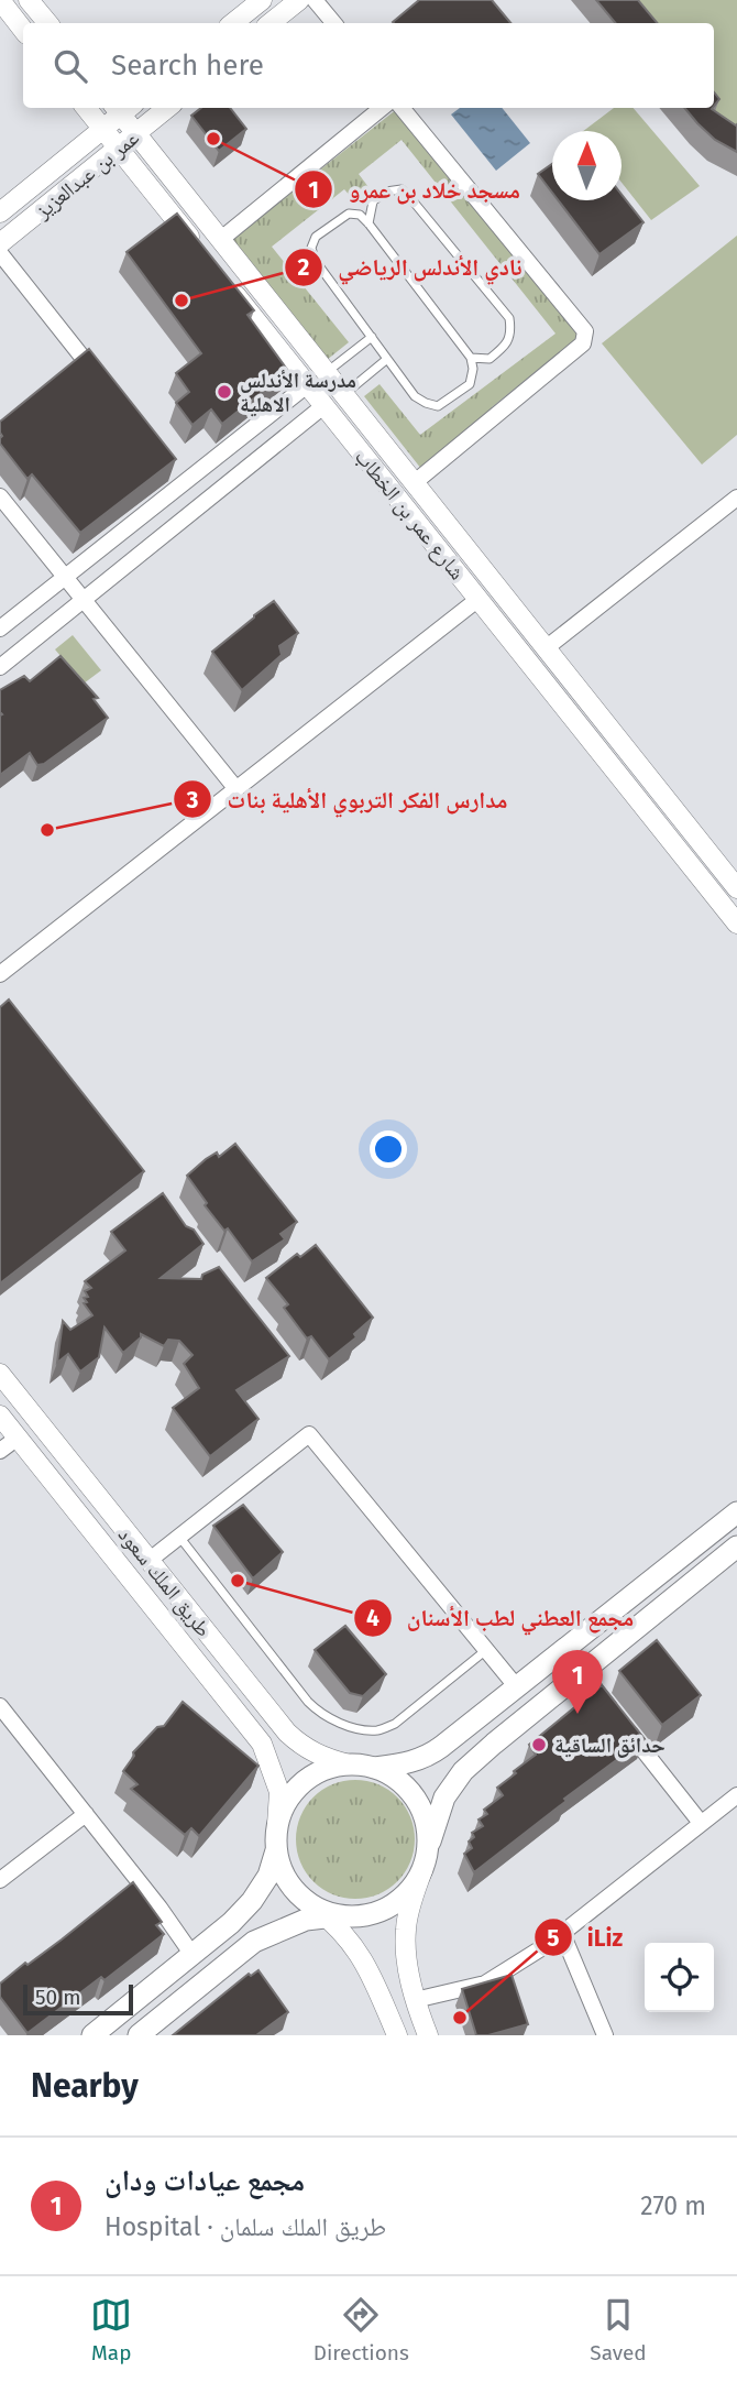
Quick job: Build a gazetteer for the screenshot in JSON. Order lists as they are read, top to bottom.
{
  "streets": {
    "street": ["عمر بن عبدالعزيز", "شارع عمر بن الخطاب", "طريق الملك سعود"]
  },
  "crossings": [
    ["عمر بن عبدالعزيز", "شارع عمر بن الخطاب"]
  ],
  "places": [
    "مسجد خلاد بن عمرو",
    "نادي الأندلس الرياضي",
    "مدرسة الأندلس الاهلية",
    "مدارس الفكر التربوي الأهلية بنات",
    "مجمع العطني لطب الأسنان",
    "حدائق الساقية",
    "iLiz"
  ],
  "scale_bar": "50 m",
  "north": "top",
  "page": {
    "search": "Search here",
    "pins": "1",
    "scale": "50 m",
    "heading": "Nearby",
    "list": [
      {
        "mark": "1",
        "name": "مجمع عيادات ودان",
        "note": "Hospital · طريق الملك سلمان",
        "value": "270 m"
      }
    ],
    "nav": ["Map", "Directions", "Saved"]
  }
}
